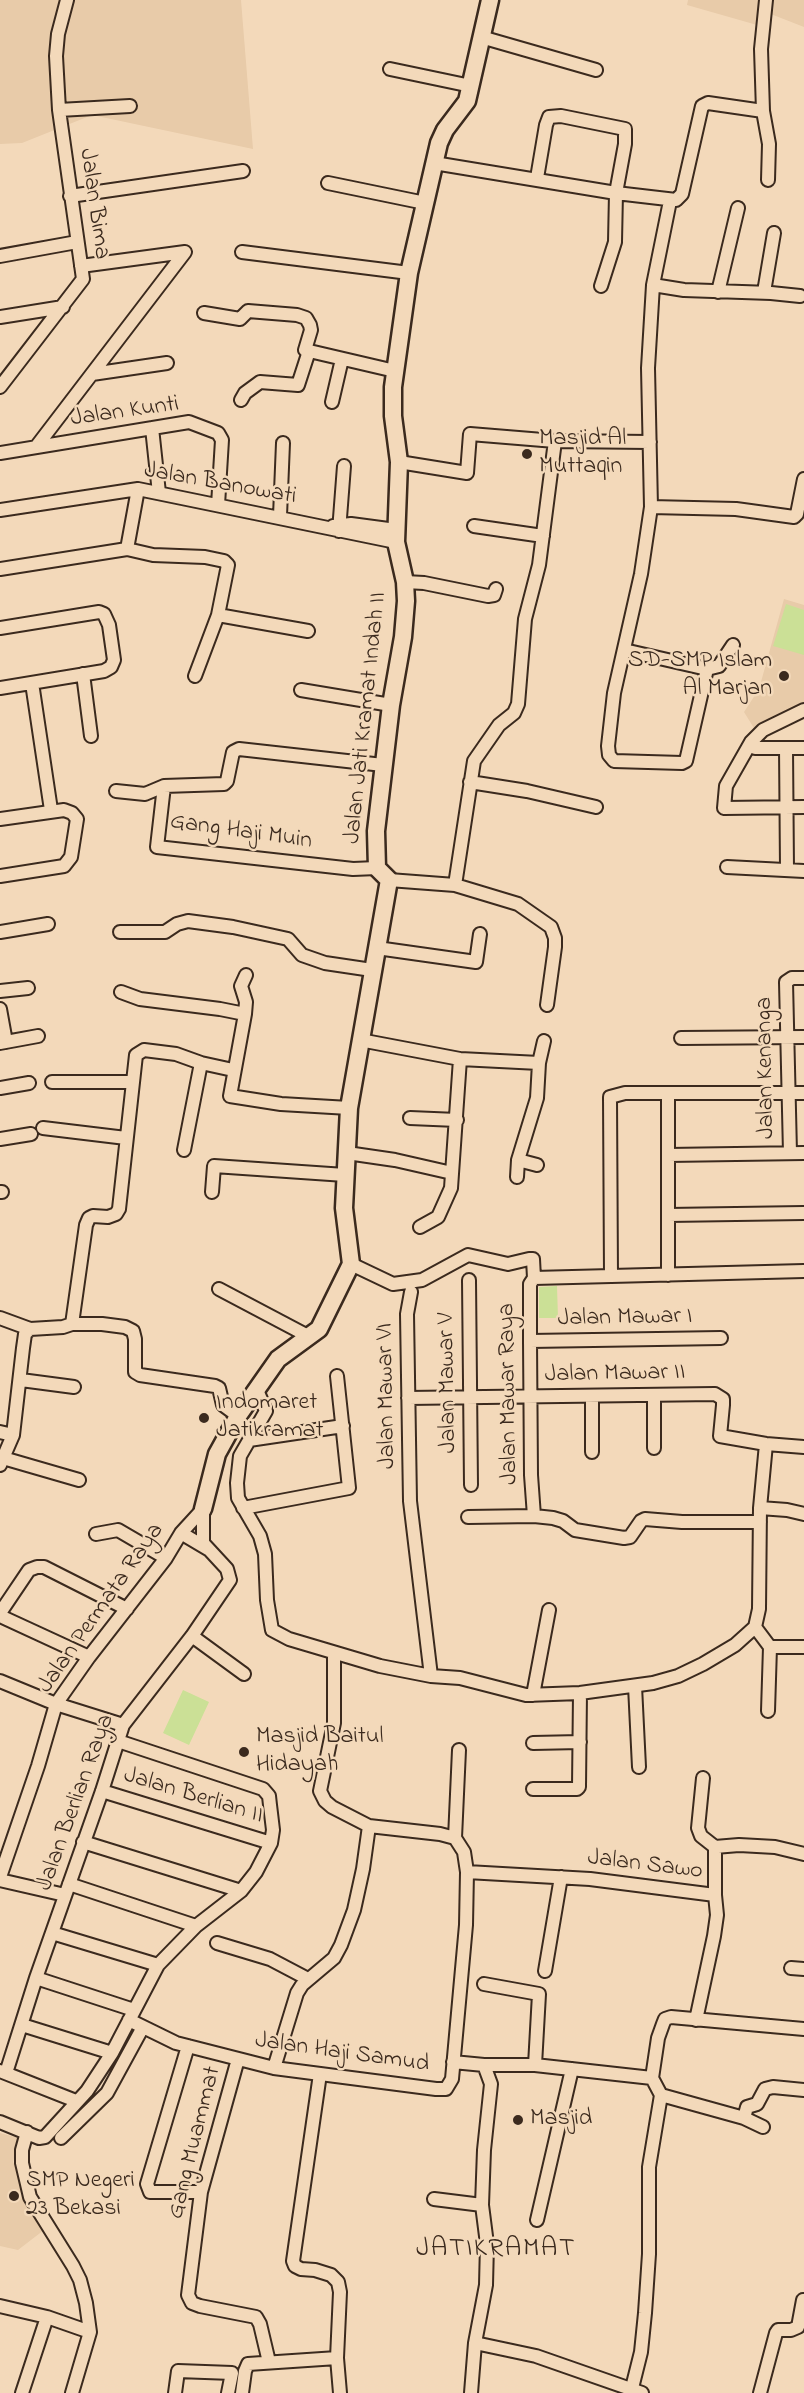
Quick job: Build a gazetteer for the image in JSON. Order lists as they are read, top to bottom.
{
  "streets": {
    "street": [
      "Jalan Bima",
      "Jalan Kunti",
      "Jalan Banowati",
      "Jalan Jati Kramat Indah II",
      "Gang Haji Muin",
      "Jalan Kenanga",
      "Jalan Mawar I",
      "Jalan Mawar II",
      "Jalan Mawar V",
      "Jalan Mawar Raya",
      "Jalan Mawar VI",
      "Jalan Permata Raya",
      "Jalan Berlian II",
      "Jalan Berlian Raya",
      "Jalan Sawo",
      "Jalan Haji Samud",
      "Gang Muammat"
    ]
  },
  "crossings": [
    ["Jalan Kunti", "Jalan Banowati"],
    ["Jalan Banowati", "Jalan Jati Kramat Indah II"],
    ["Jalan Jati Kramat Indah II", "Gang Haji Muin"],
    ["Jalan Mawar I", "Jalan Mawar Raya"],
    ["Jalan Mawar II", "Jalan Mawar V"],
    ["Jalan Mawar II", "Jalan Mawar Raya"],
    ["Jalan Mawar II", "Jalan Mawar VI"],
    ["Jalan Permata Raya", "Jalan Berlian Raya"],
    ["Jalan Berlian II", "Jalan Berlian Raya"],
    ["Jalan Berlian Raya", "Jalan Haji Samud"],
    ["Jalan Sawo", "Jalan Haji Samud"],
    ["Jalan Haji Samud", "Gang Muammat"]
  ],
  "districts": ["JATIKRAMAT"],
  "places": [
    "Masjid Al Muttaqin",
    "SD-SMP Islam Al Marjan",
    "Indomaret Jatikramat",
    "Masjid Baitul Hidayah",
    "Masjid",
    "SMP Negeri 23 Bekasi"
  ]
}
